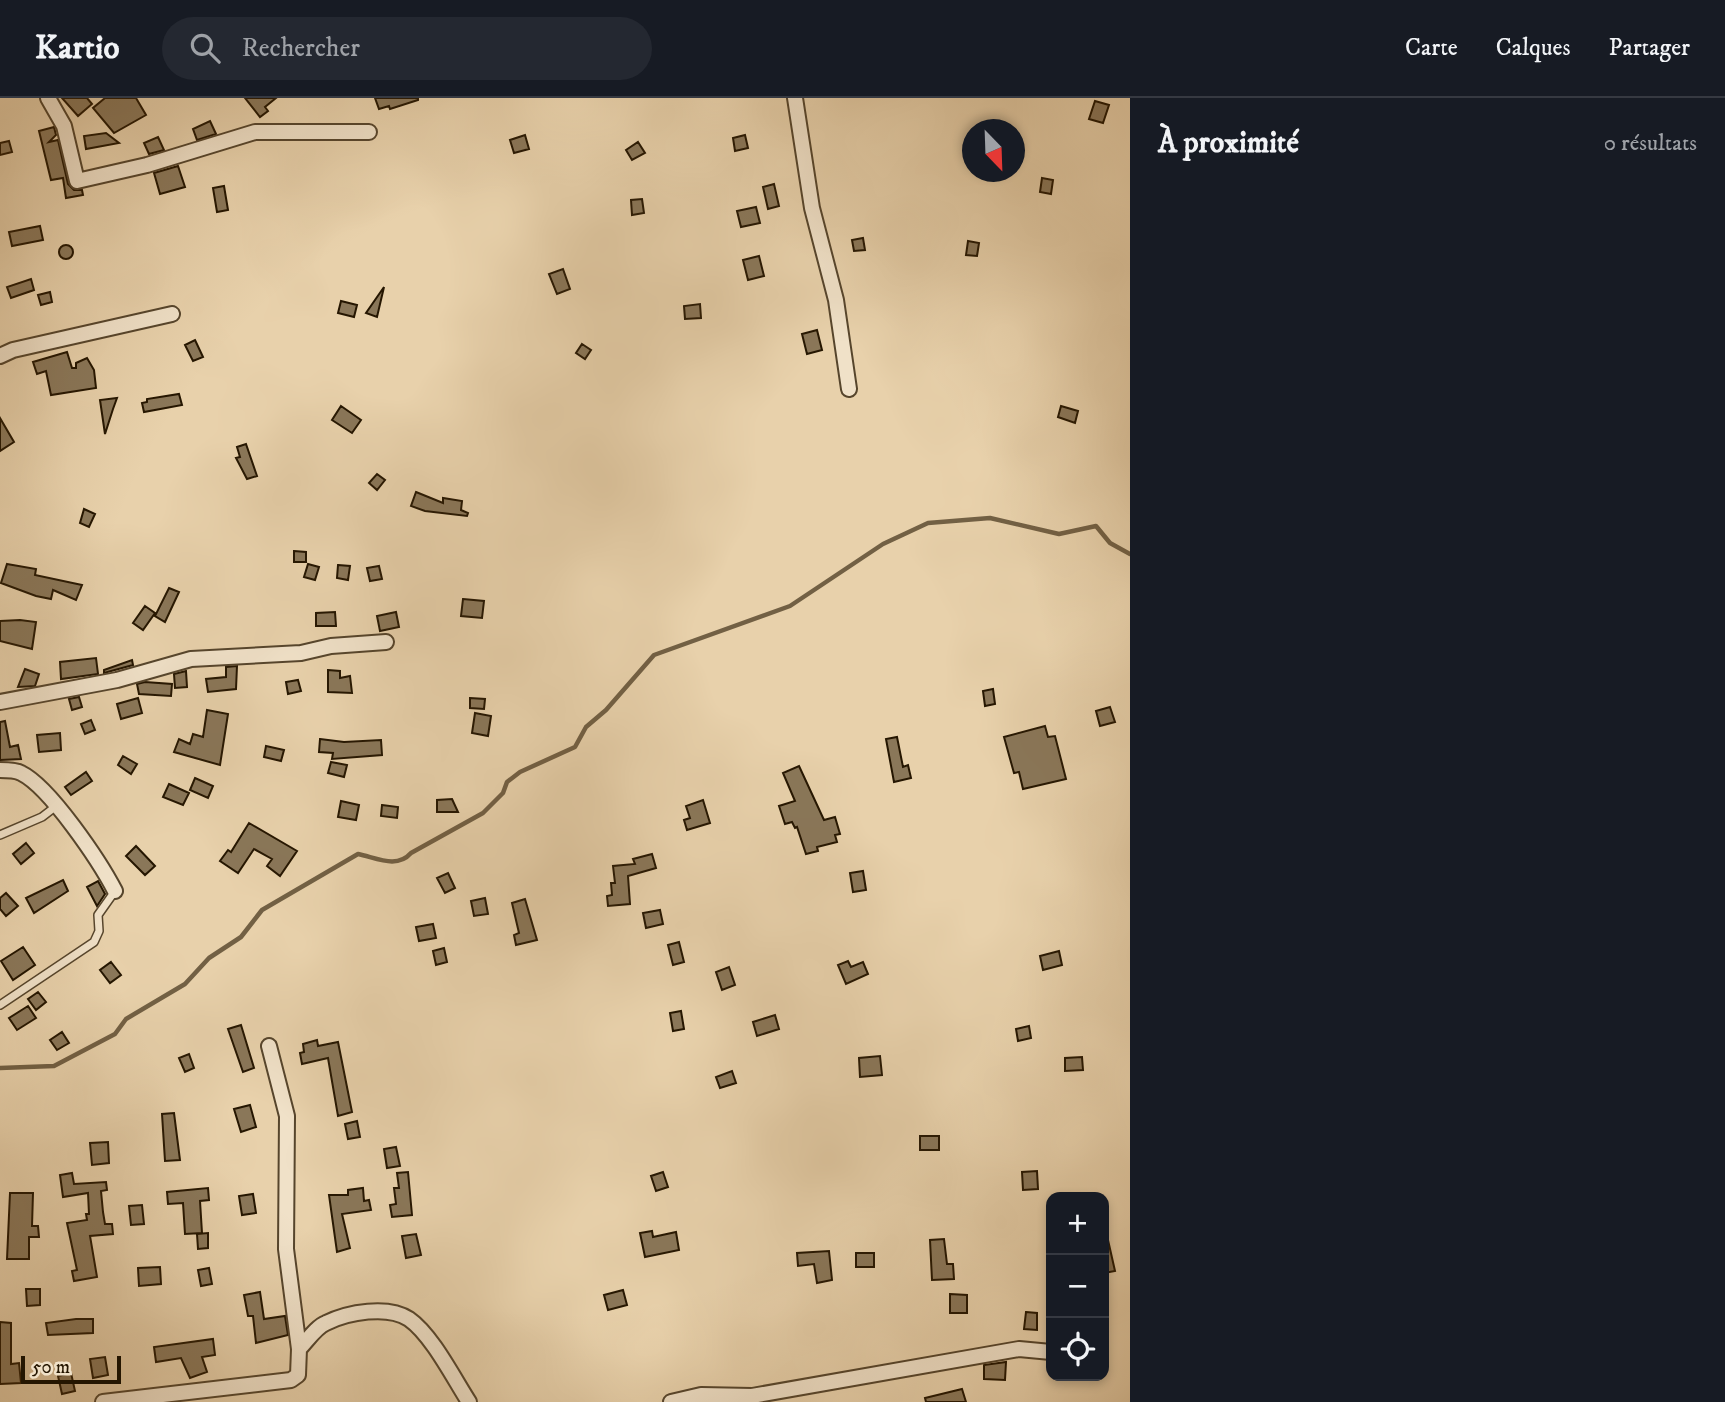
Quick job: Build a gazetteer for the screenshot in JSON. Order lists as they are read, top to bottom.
{
  "scale_bar": "50 m",
  "north": "bottom right",
  "page": {
    "header": "Kartio",
    "search": "Rechercher",
    "nav": ["Carte", "Calques", "Partager"],
    "heading": ["À proximité", "0 résultats"],
    "map_buttons": ["+", "−"],
    "scale": "50 m"
  }
}
